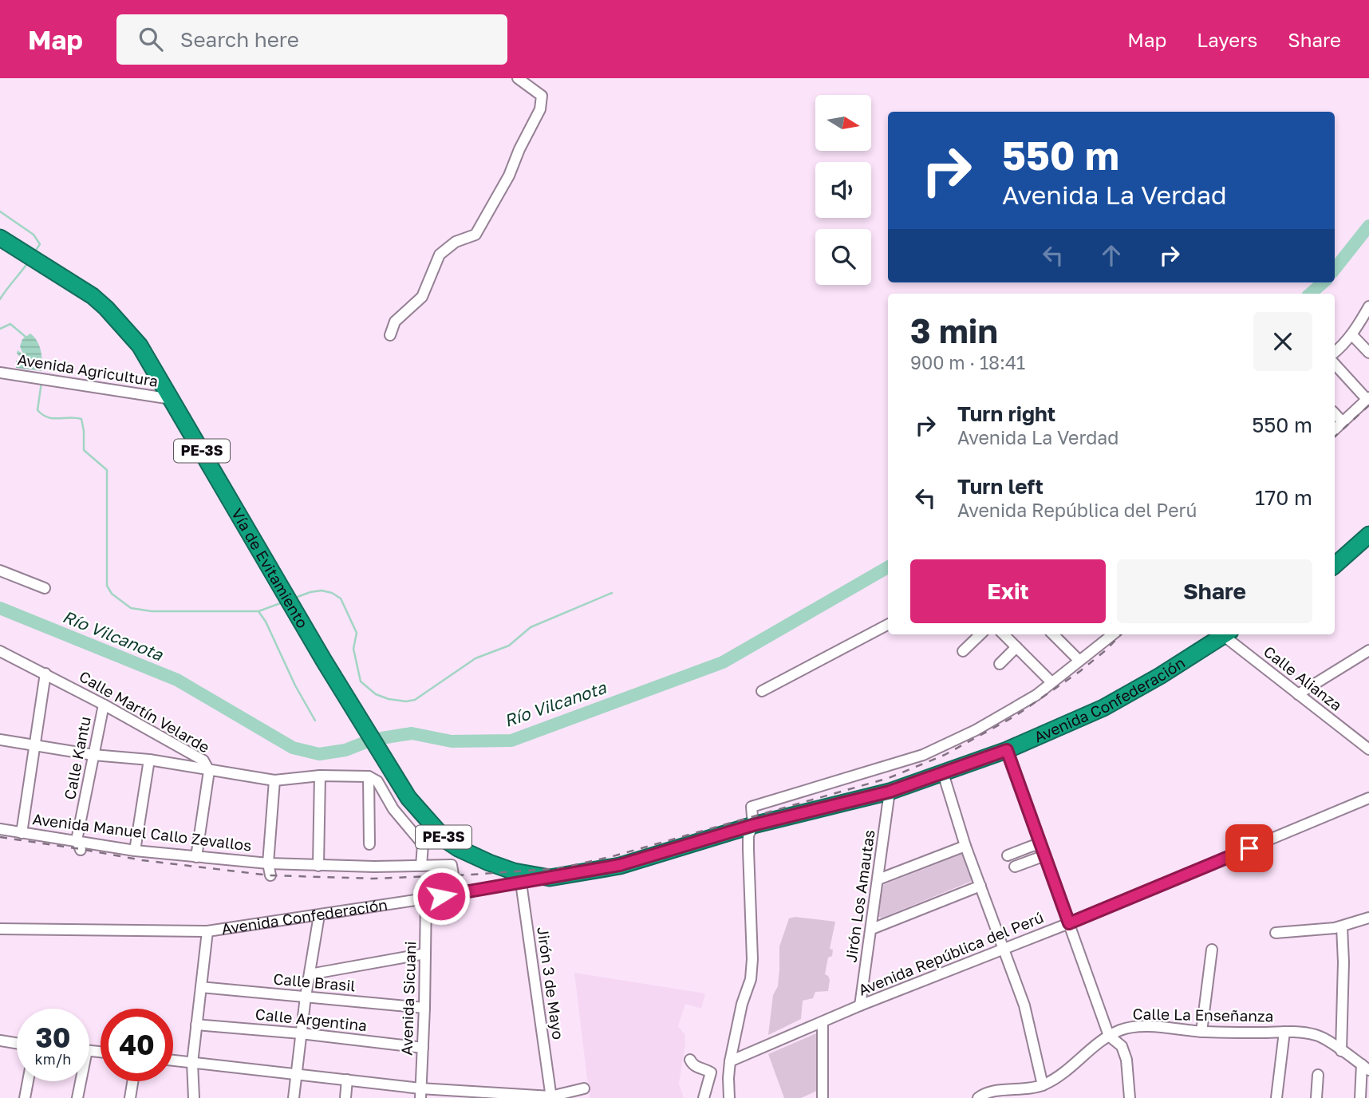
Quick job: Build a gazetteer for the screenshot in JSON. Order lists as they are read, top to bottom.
{
  "streets": {
    "highway": ["PE-3S", "Vía de Evitamiento", "Avenida Confederación"],
    "street": [
      "Avenida Agricultura",
      "Calle Alianza",
      "Calle Martín Velarde",
      "Calle Kantu",
      "Avenida Manuel Callo Zevallos",
      "Jirón Los Amautas",
      "Avenida República del Perú",
      "Calle Brasil",
      "Jirón 3 de Mayo",
      "Avenida Sicuani",
      "Calle La Enseñanza",
      "Calle Argentina"
    ]
  },
  "crossings": [
    ["Avenida Agricultura", "Vía de Evitamiento"],
    ["Vía de Evitamiento", "Avenida Confederación"],
    ["Vía de Evitamiento", "Jirón 3 de Mayo"],
    ["Avenida Confederación", "Jirón Los Amautas"],
    ["Avenida Confederación", "Jirón 3 de Mayo"],
    ["Avenida Confederación", "Avenida Sicuani"],
    ["Calle Martín Velarde", "Calle Kantu"],
    ["Calle Kantu", "Avenida Manuel Callo Zevallos"],
    ["Jirón Los Amautas", "Avenida República del Perú"],
    ["Calle Brasil", "Avenida Sicuani"],
    ["Avenida Sicuani", "Calle Argentina"]
  ],
  "water": ["Río Vilcanota"],
  "north": "right",
  "page": {
    "header": "Map",
    "search": "Search here",
    "nav": ["Map", "Layers", "Share"],
    "turn": ["550 m", "Avenida La Verdad"],
    "heading": ["3 min", "900 m · 18:41"],
    "list": [
      {
        "name": "Turn right",
        "note": "Avenida La Verdad",
        "value": "550 m"
      },
      {
        "name": "Turn left",
        "note": "Avenida República del Perú",
        "value": "170 m"
      }
    ],
    "buttons": ["Exit", "Share"],
    "speed": "30 km/h",
    "limit": "40"
  }
}
